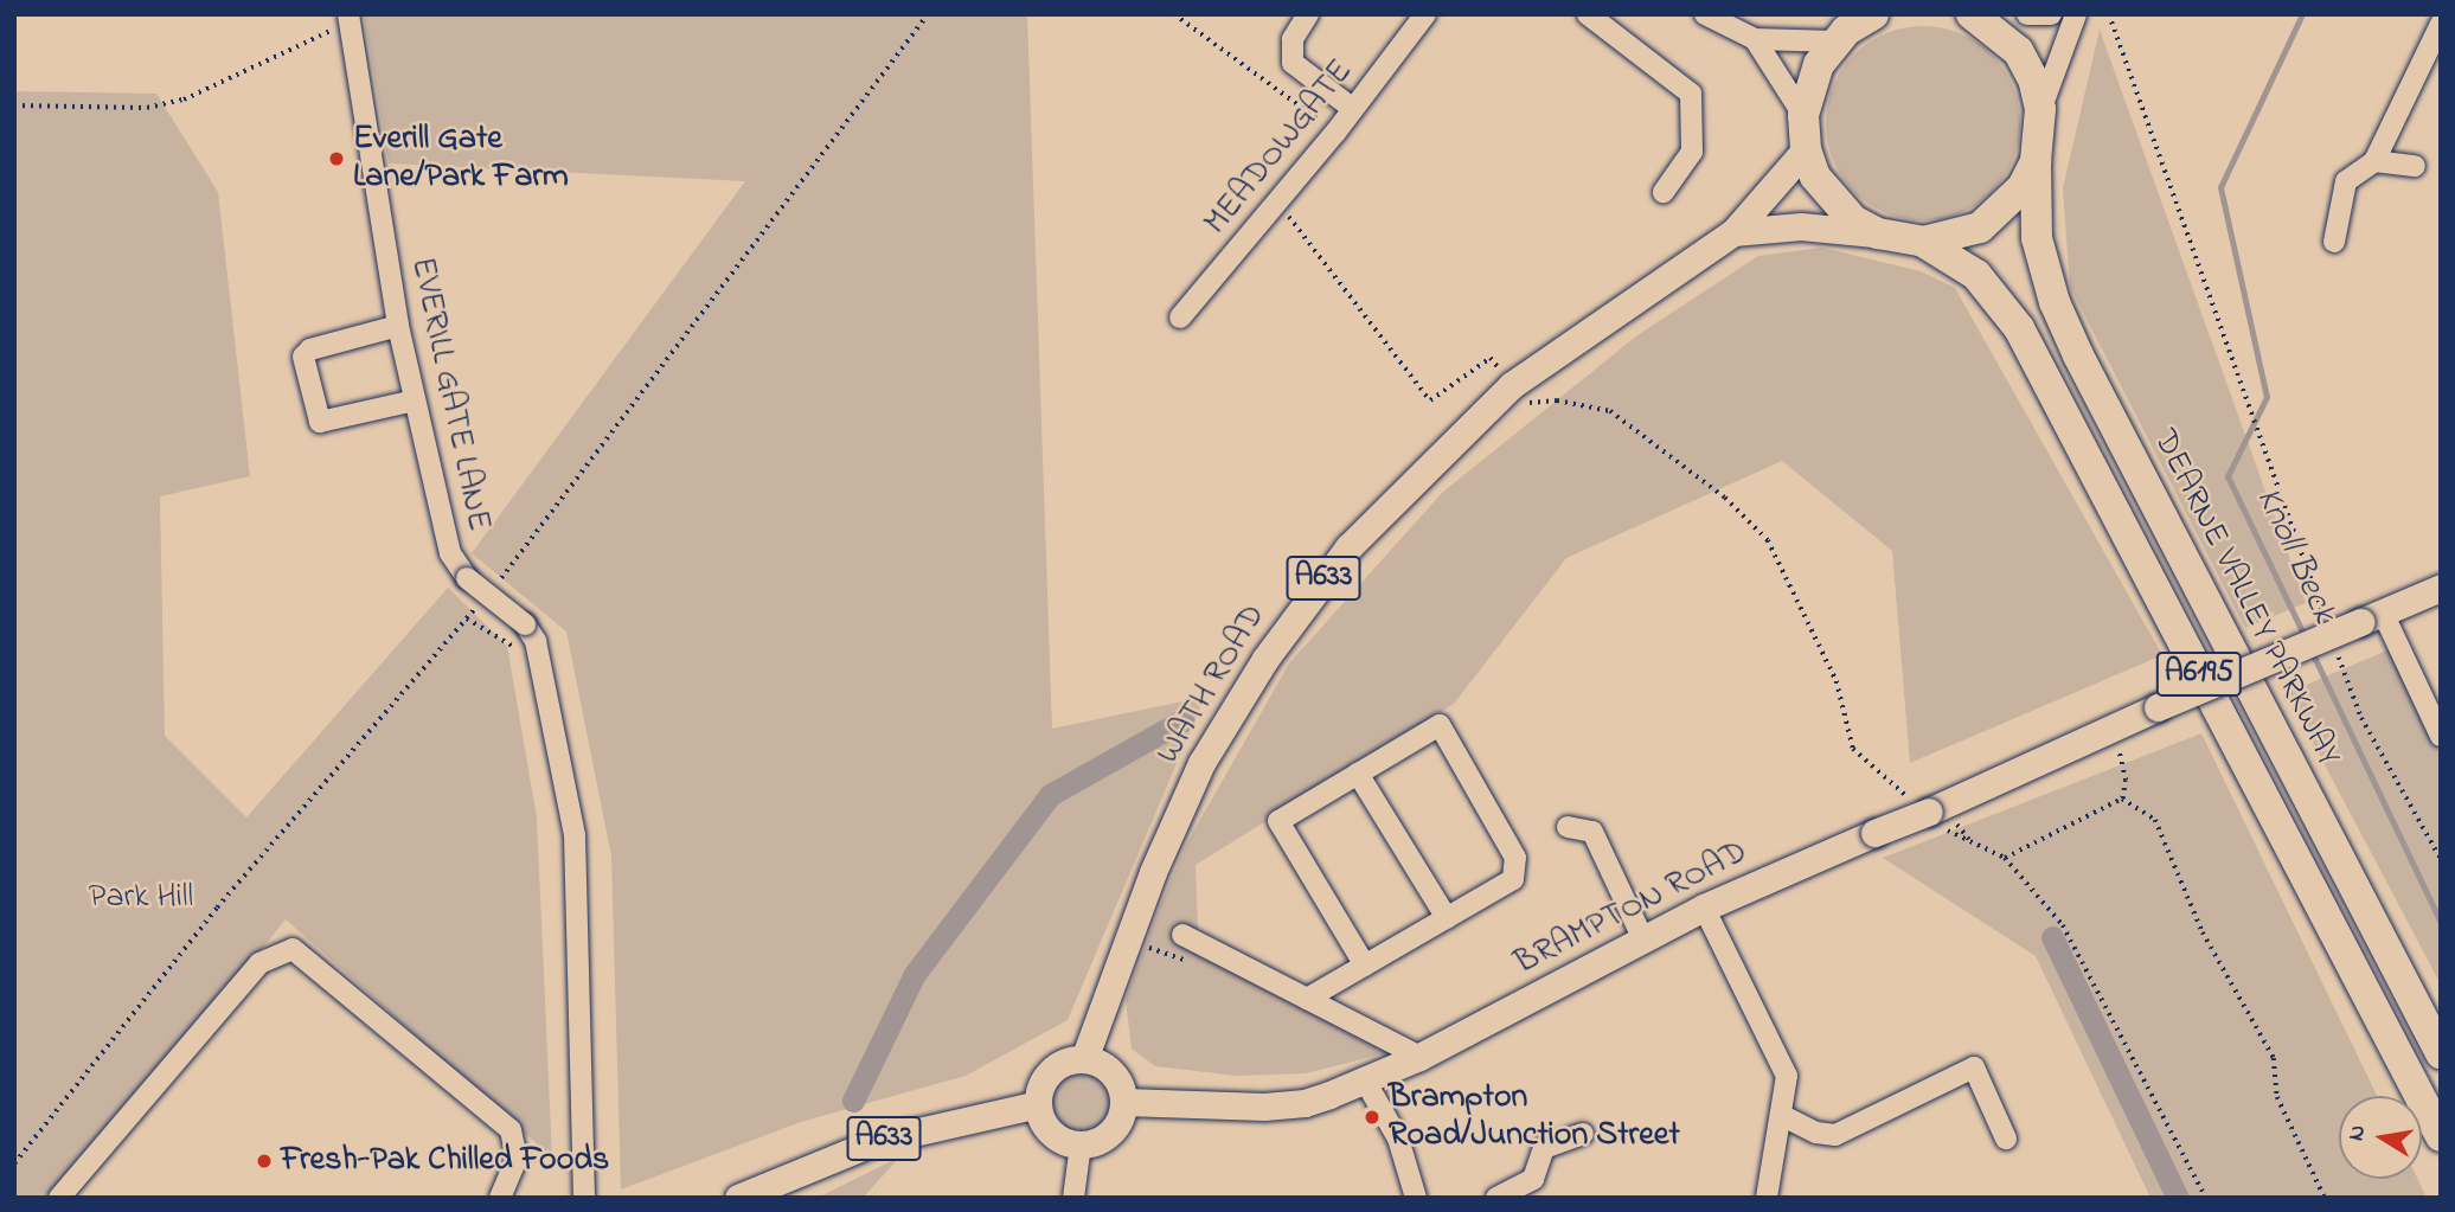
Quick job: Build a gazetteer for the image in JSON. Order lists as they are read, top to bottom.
{
  "streets": {
    "highway": ["DEARNE VALLEY PARKWAY", "A6195"],
    "main road": ["A633", "WATH ROAD", "BRAMPTON ROAD"],
    "street": ["MEADOWGATE", "EVERILL GATE LANE"]
  },
  "crossings": [
    ["A633", "WATH ROAD"],
    ["A633", "BRAMPTON ROAD"],
    ["DEARNE VALLEY PARKWAY", "A6195"],
    ["A6195", "WATH ROAD"],
    ["WATH ROAD", "BRAMPTON ROAD"]
  ],
  "water": ["Knoll Beck"],
  "parks": ["Park Hill"],
  "places": ["Everill Gate Lane/Park Farm", "Brampton Road/Junction Street", "Fresh-Pak Chilled Foods"],
  "north": "left"
}
